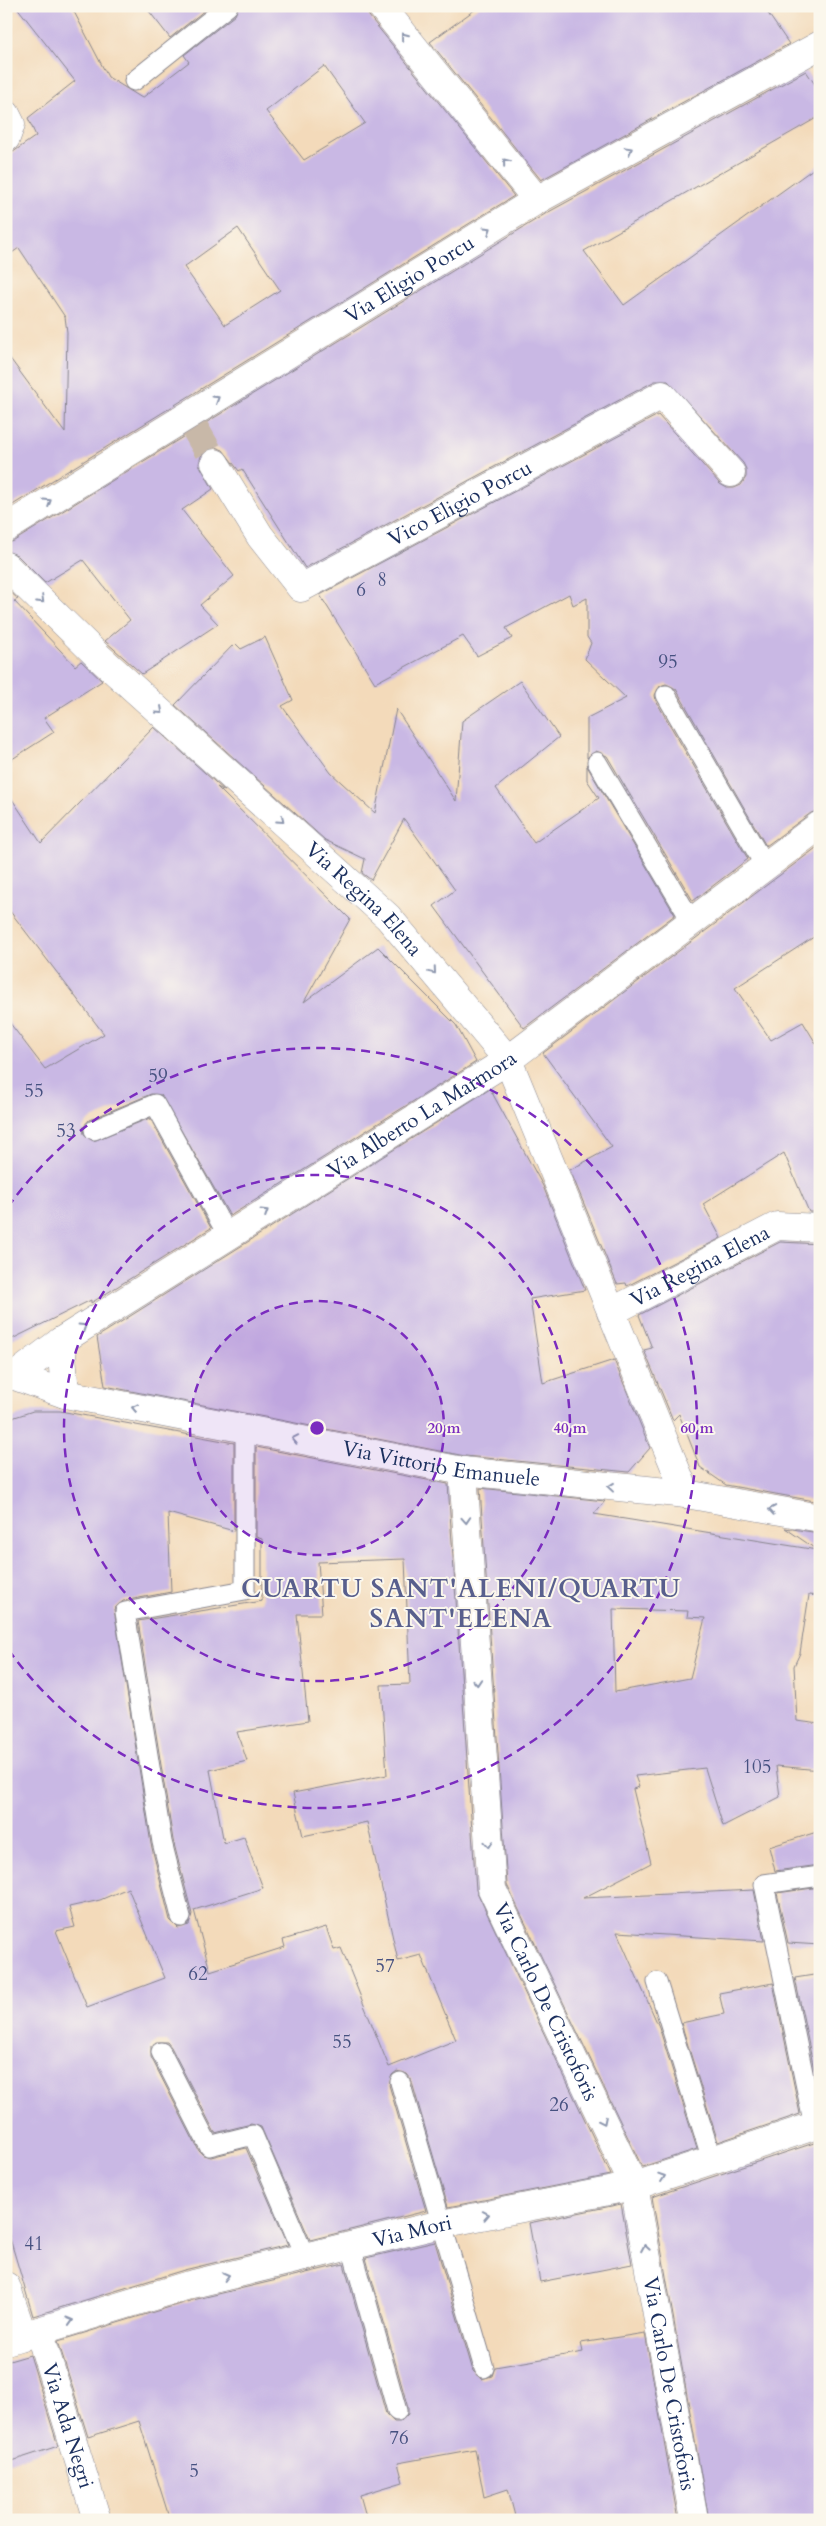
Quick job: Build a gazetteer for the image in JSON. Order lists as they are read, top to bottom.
{
  "streets": {
    "street": [
      "Via Eligio Porcu",
      "Vico Eligio Porcu",
      "Via Regina Elena",
      "Via Alberto La Marmora",
      "Via Vittorio Emanuele",
      "Via Carlo De Cristoforis",
      "Via Mori",
      "Via Ada Negri"
    ]
  },
  "crossings": [
    ["Via Regina Elena", "Via Alberto La Marmora"],
    ["Via Regina Elena", "Via Vittorio Emanuele"],
    ["Via Alberto La Marmora", "Via Vittorio Emanuele"],
    ["Via Vittorio Emanuele", "Via Carlo De Cristoforis"],
    ["Via Carlo De Cristoforis", "Via Mori"],
    ["Via Mori", "Via Ada Negri"]
  ],
  "one_way": [
    "Via Eligio Porcu",
    "Via Regina Elena",
    "Via Alberto La Marmora",
    "Via Vittorio Emanuele",
    "Via Mori"
  ],
  "districts": ["CUARTU SANT'ALENI/QUARTU SANT'ELENA"],
  "house_numbers": [
    "8",
    "6",
    "95",
    "59",
    "55",
    "53",
    "105",
    "57",
    "62",
    "55",
    "26",
    "41",
    "76",
    "5"
  ],
  "rings": ["20 m", "40 m", "60 m"]
}
